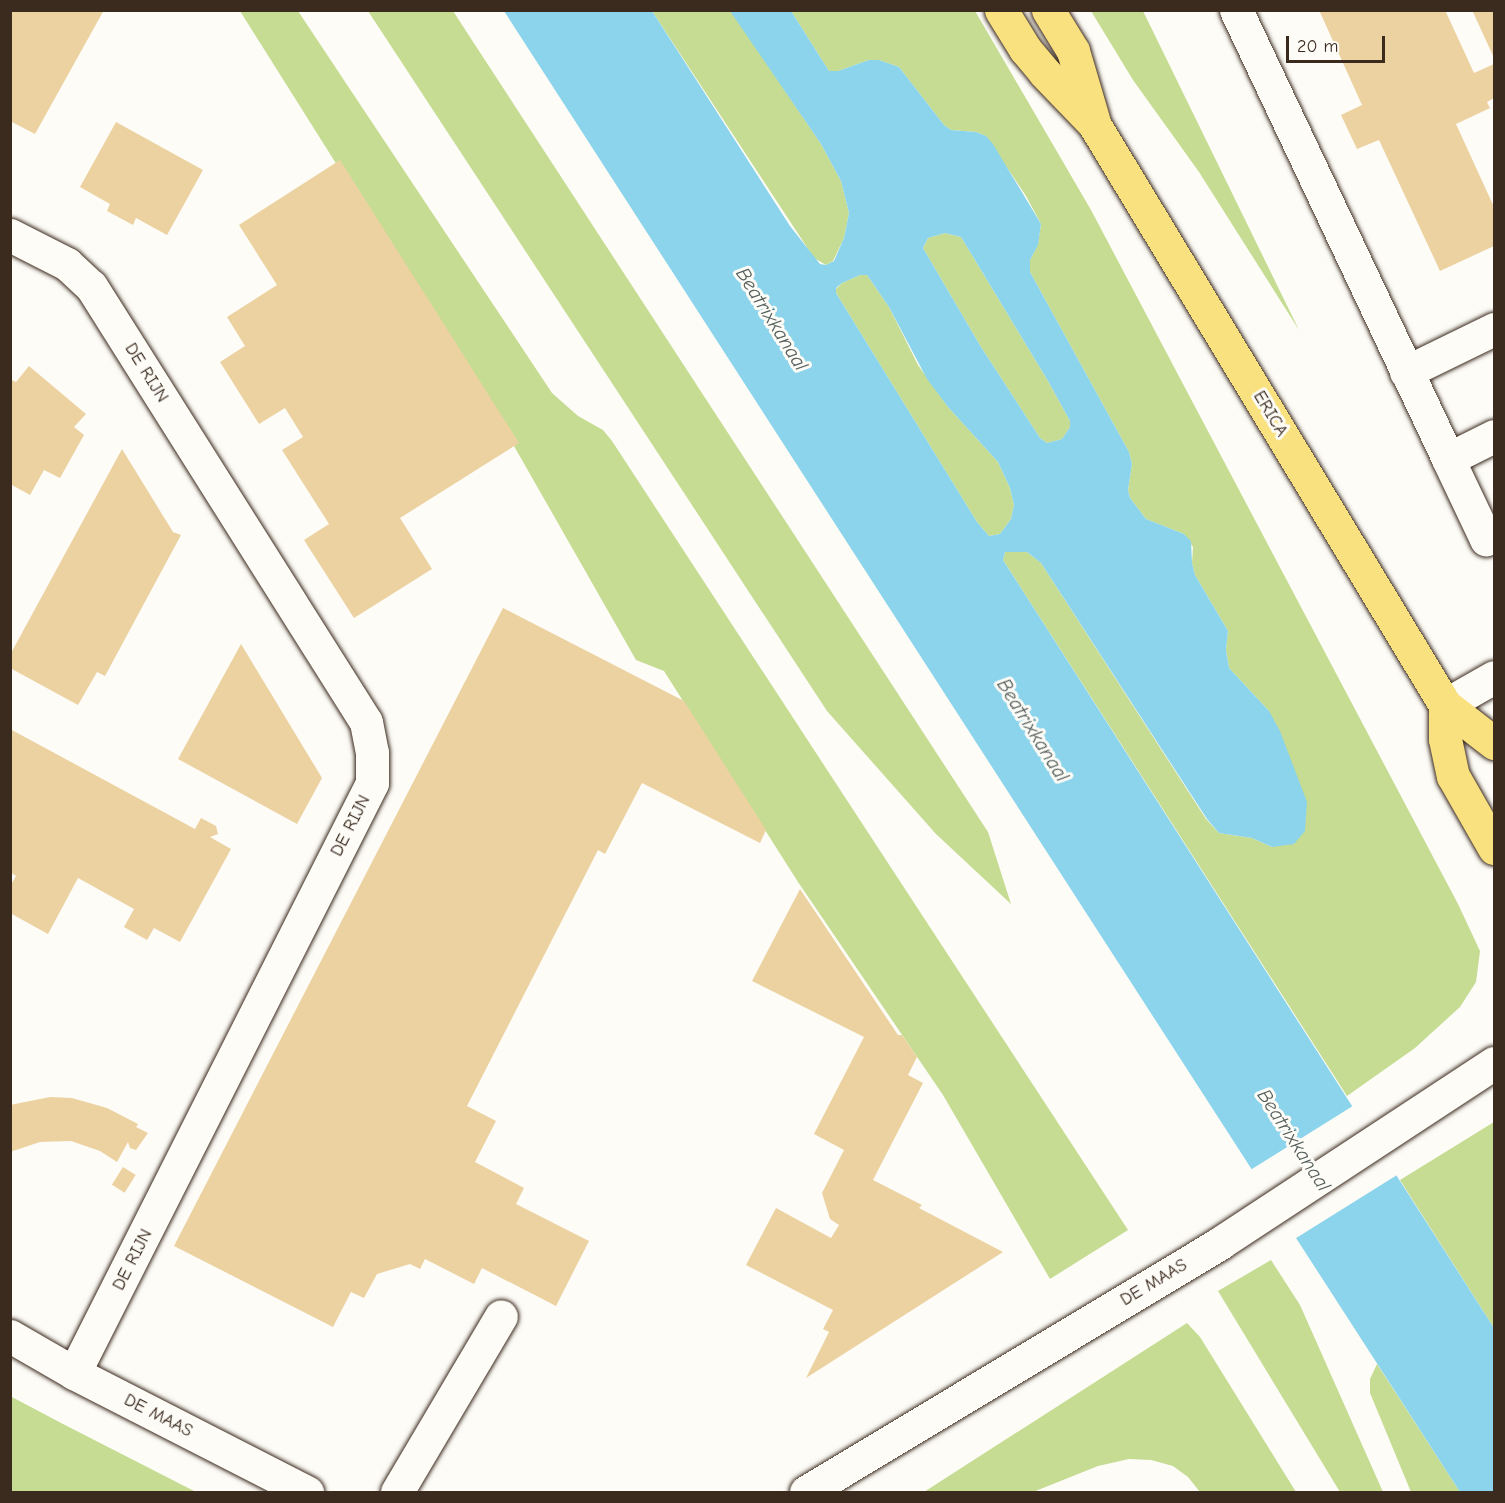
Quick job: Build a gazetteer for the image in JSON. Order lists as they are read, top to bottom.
{
  "streets": {
    "main road": ["ERICA"],
    "street": ["DE RIJN", "DE MAAS"]
  },
  "crossings": [
    ["DE RIJN", "DE MAAS"]
  ],
  "water": ["Beatrixkanaal"],
  "scale_bar": "20 m"
}
